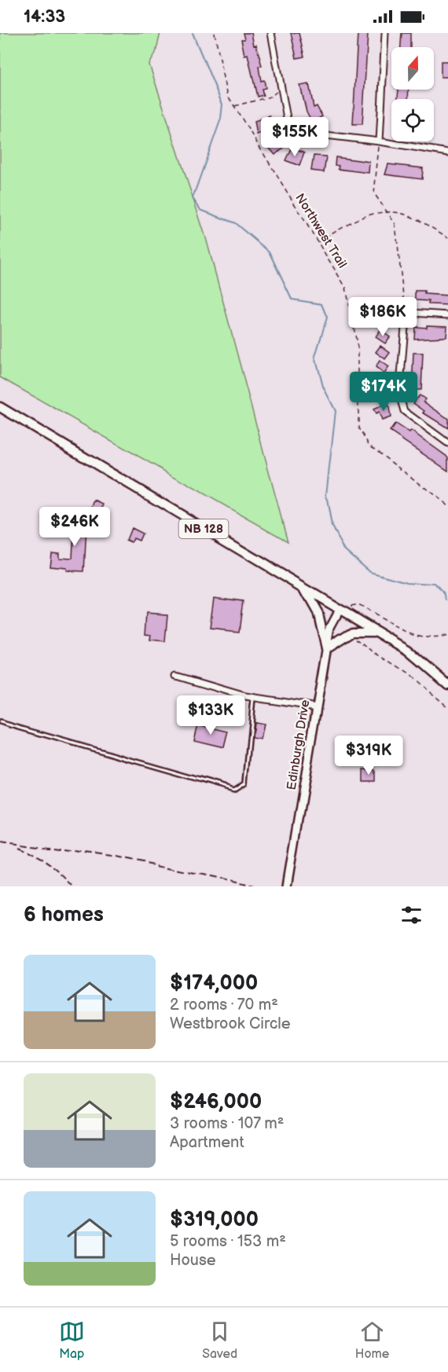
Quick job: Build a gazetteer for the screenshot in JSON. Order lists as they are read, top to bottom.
{
  "streets": {
    "main road": ["NB 128"],
    "street": ["Edinburgh Drive"],
    "path": ["Northwest Trail"]
  },
  "crossings": [
    ["NB 128", "Edinburgh Drive"]
  ],
  "north": "top",
  "page": {
    "status": "14:33",
    "price": [
      "$155K",
      "$186K",
      "$174K",
      "$246K",
      "$133K",
      "$319K"
    ],
    "heading": "6 homes",
    "list": [
      {
        "name": "$174,000",
        "note": "2 rooms · 70 m² · Westbrook Circle"
      },
      {
        "name": "$246,000",
        "note": "3 rooms · 107 m² · Apartment"
      },
      {
        "name": "$319,000",
        "note": "5 rooms · 153 m² · House"
      }
    ],
    "tabs": ["Map", "Saved", "Home"]
  }
}
